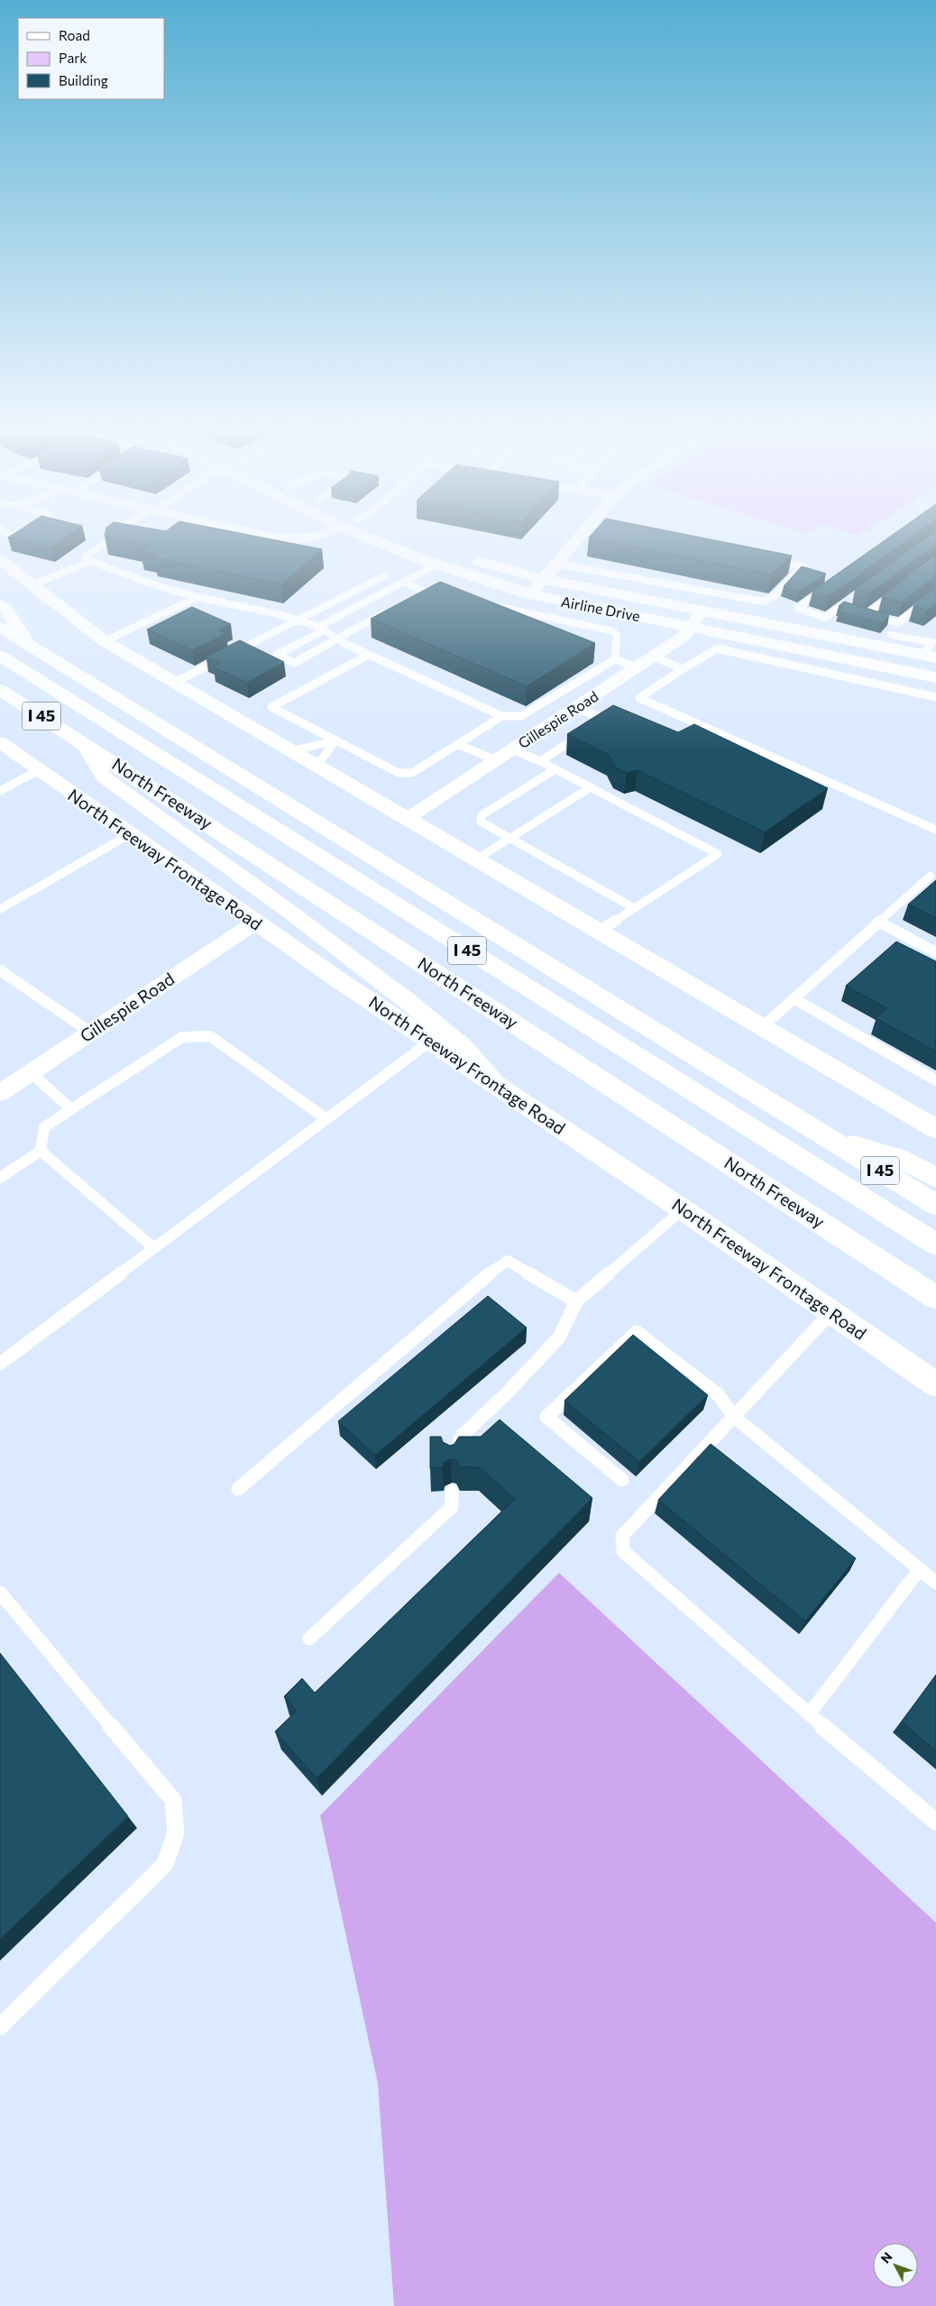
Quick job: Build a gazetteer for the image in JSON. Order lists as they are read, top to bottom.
{
  "streets": {
    "main road": [
      "Airline Drive",
      "I 45",
      "North Freeway",
      "North Freeway Frontage Road"
    ],
    "street": ["Gillespie Road"]
  },
  "crossings": [
    ["Airline Drive", "Gillespie Road"],
    ["Gillespie Road", "North Freeway Frontage Road"]
  ],
  "legend": ["Road", "Park", "Building"],
  "north": "top left"
}
